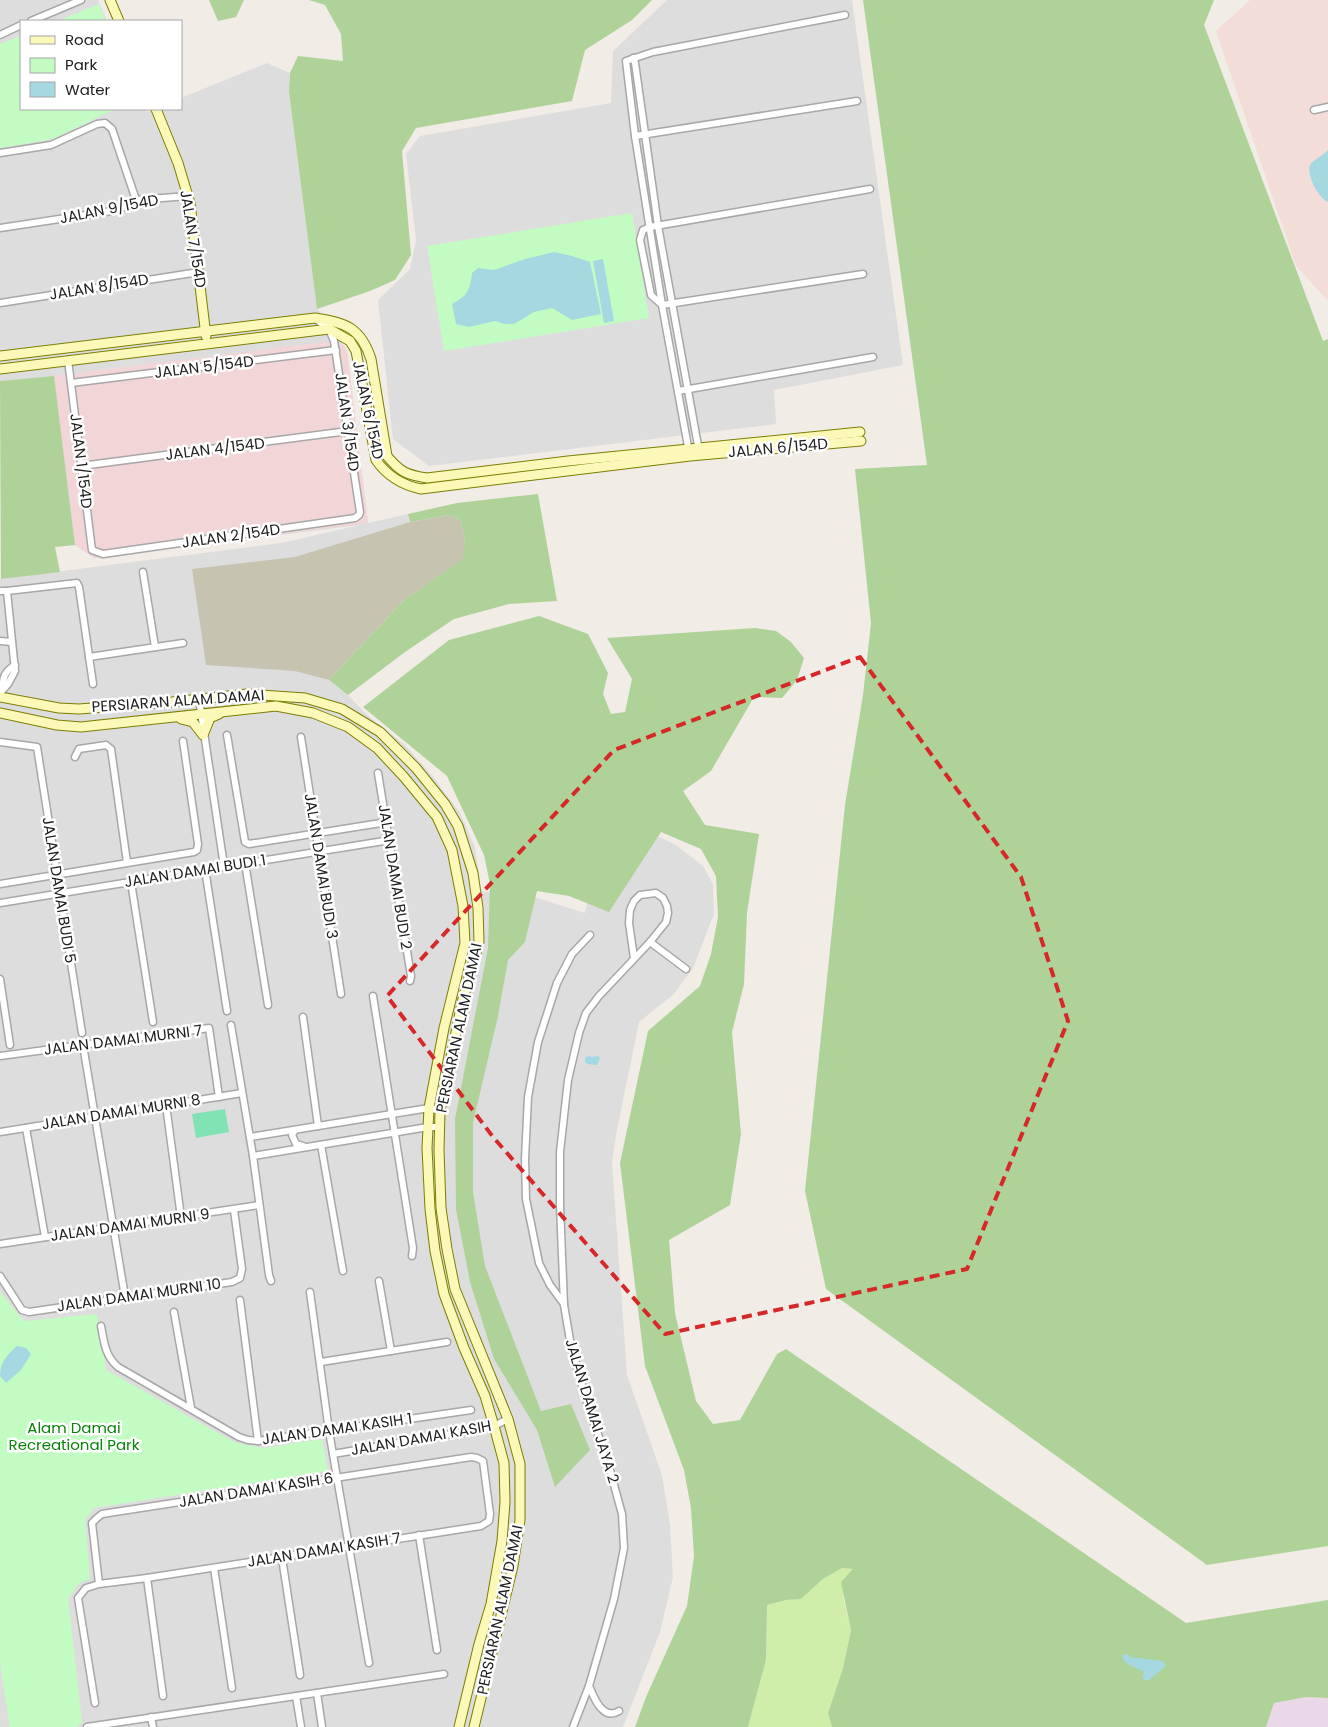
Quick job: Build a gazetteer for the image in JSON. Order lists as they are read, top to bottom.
{
  "streets": {
    "street": [
      "JALAN 9/154D",
      "JALAN 7/154D",
      "JALAN 8/154D",
      "JALAN 5/154D",
      "JALAN 6/154D",
      "JALAN 3/154D",
      "JALAN 4/154D",
      "JALAN 1/154D",
      "JALAN 2/154D",
      "PERSIARAN ALAM DAMAI",
      "JALAN DAMAI BUDI 3",
      "JALAN DAMAI BUDI 1",
      "JALAN DAMAI BUDI 2",
      "JALAN DAMAI BUDI 5",
      "JALAN DAMAI MURNI 7",
      "JALAN DAMAI MURNI 8",
      "JALAN DAMAI MURNI 9",
      "JALAN DAMAI MURNI 10",
      "JALAN DAMAI JAYA 2",
      "JALAN DAMAI KASIH 1",
      "JALAN DAMAI KASIH",
      "JALAN DAMAI KASIH 6",
      "JALAN DAMAI KASIH 7"
    ]
  },
  "crossings": [
    ["JALAN 9/154D", "JALAN 7/154D"],
    ["JALAN 7/154D", "JALAN 8/154D"],
    ["JALAN 7/154D", "JALAN 6/154D"],
    ["JALAN 5/154D", "JALAN 3/154D"],
    ["JALAN 5/154D", "JALAN 1/154D"],
    ["JALAN 6/154D", "JALAN 3/154D"],
    ["JALAN 3/154D", "JALAN 4/154D"],
    ["JALAN 3/154D", "JALAN 2/154D"],
    ["JALAN 4/154D", "JALAN 1/154D"],
    ["JALAN 1/154D", "JALAN 2/154D"],
    ["PERSIARAN ALAM DAMAI", "JALAN DAMAI KASIH"],
    ["JALAN DAMAI BUDI 3", "JALAN DAMAI BUDI 1"],
    ["JALAN DAMAI BUDI 1", "JALAN DAMAI BUDI 2"],
    ["JALAN DAMAI BUDI 1", "JALAN DAMAI BUDI 5"],
    ["JALAN DAMAI MURNI 7", "JALAN DAMAI MURNI 8"],
    ["JALAN DAMAI MURNI 9", "JALAN DAMAI MURNI 10"],
    ["JALAN DAMAI KASIH 6", "JALAN DAMAI KASIH 7"]
  ],
  "parks": ["Alam Damai Recreational Park"],
  "legend": ["Road", "Park", "Water"]
}
